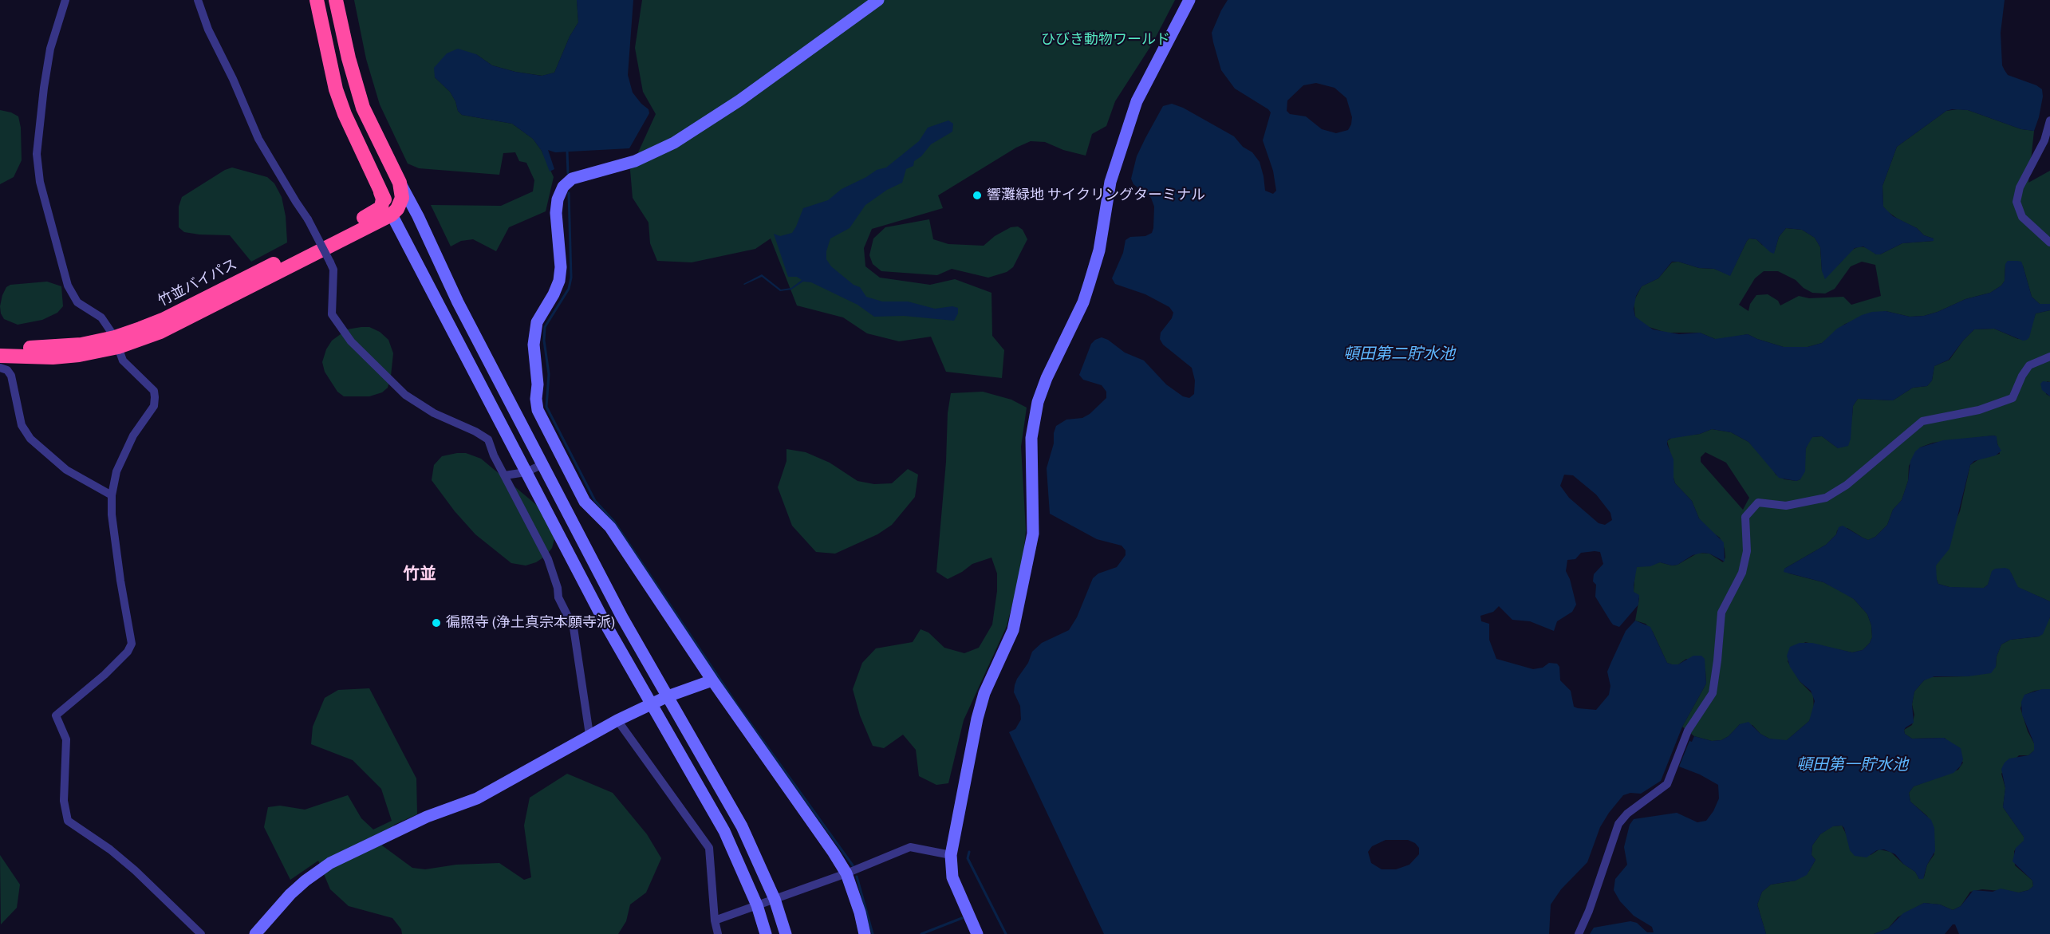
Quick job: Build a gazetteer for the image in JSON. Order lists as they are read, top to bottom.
{
  "streets": {
    "highway": ["竹並バイパス"]
  },
  "districts": ["竹並"],
  "water": ["頓田第二貯水池", "頓田第一貯水池"],
  "parks": ["ひびき動物ワールド"],
  "places": ["響灘緑地 サイクリングターミナル", "徧照寺 (浄土真宗本願寺派)"]
}
